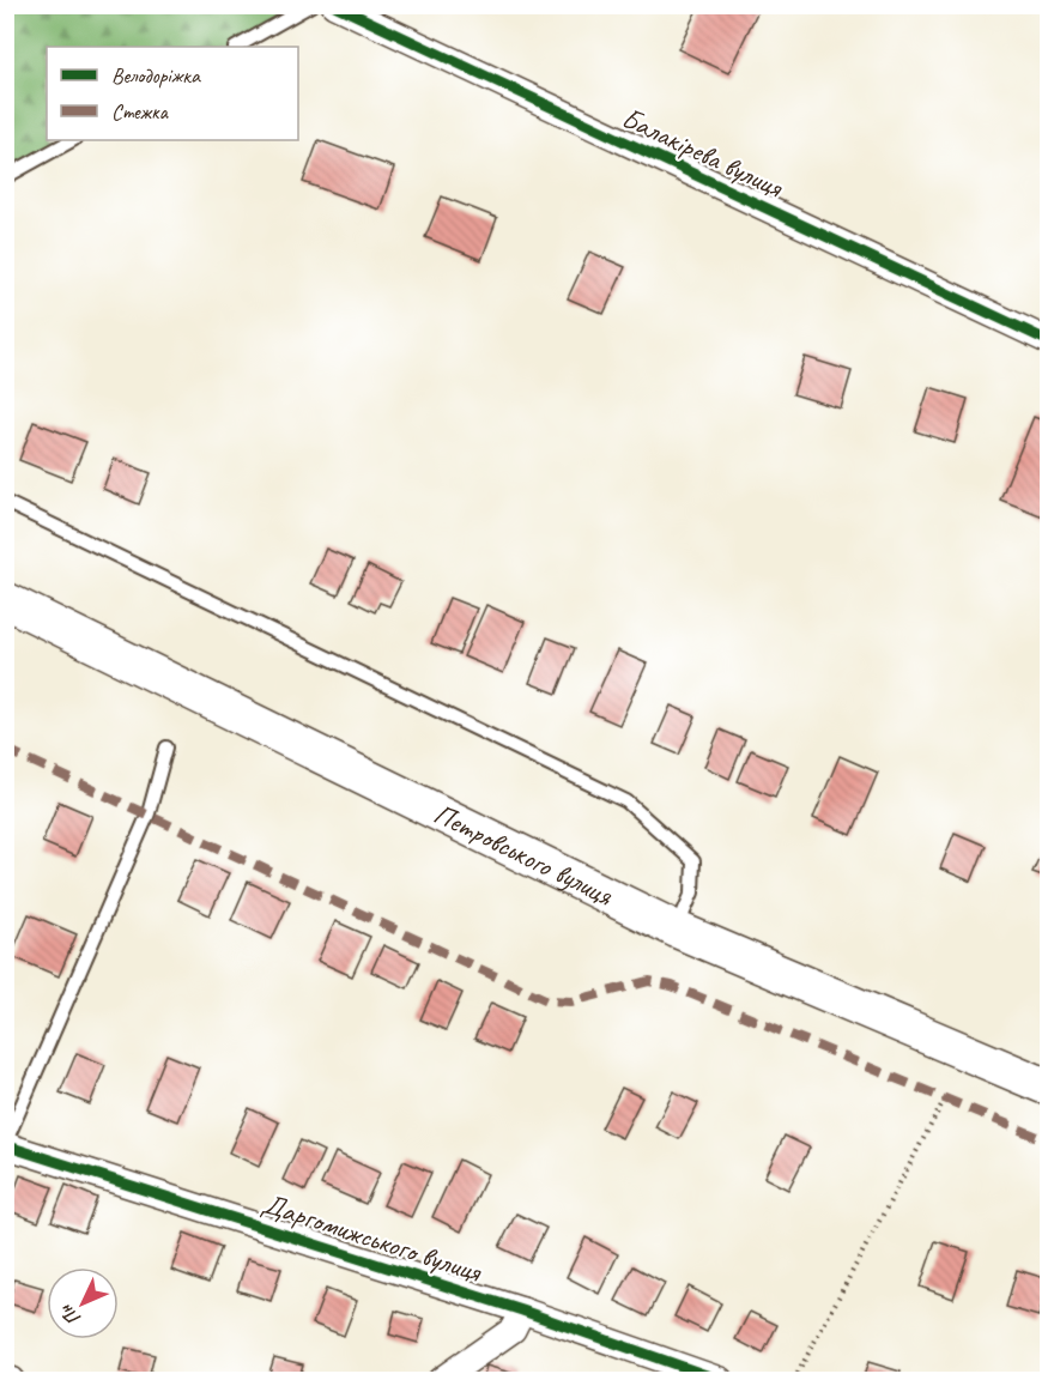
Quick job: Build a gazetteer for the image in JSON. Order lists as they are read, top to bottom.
{
  "streets": {
    "main road": ["Петровського вулиця"],
    "street": ["Балакірева вулиця", "Даргомижського вулиця"]
  },
  "legend": ["Велодоріжка", "Стежка"],
  "north": "bottom left"
}
